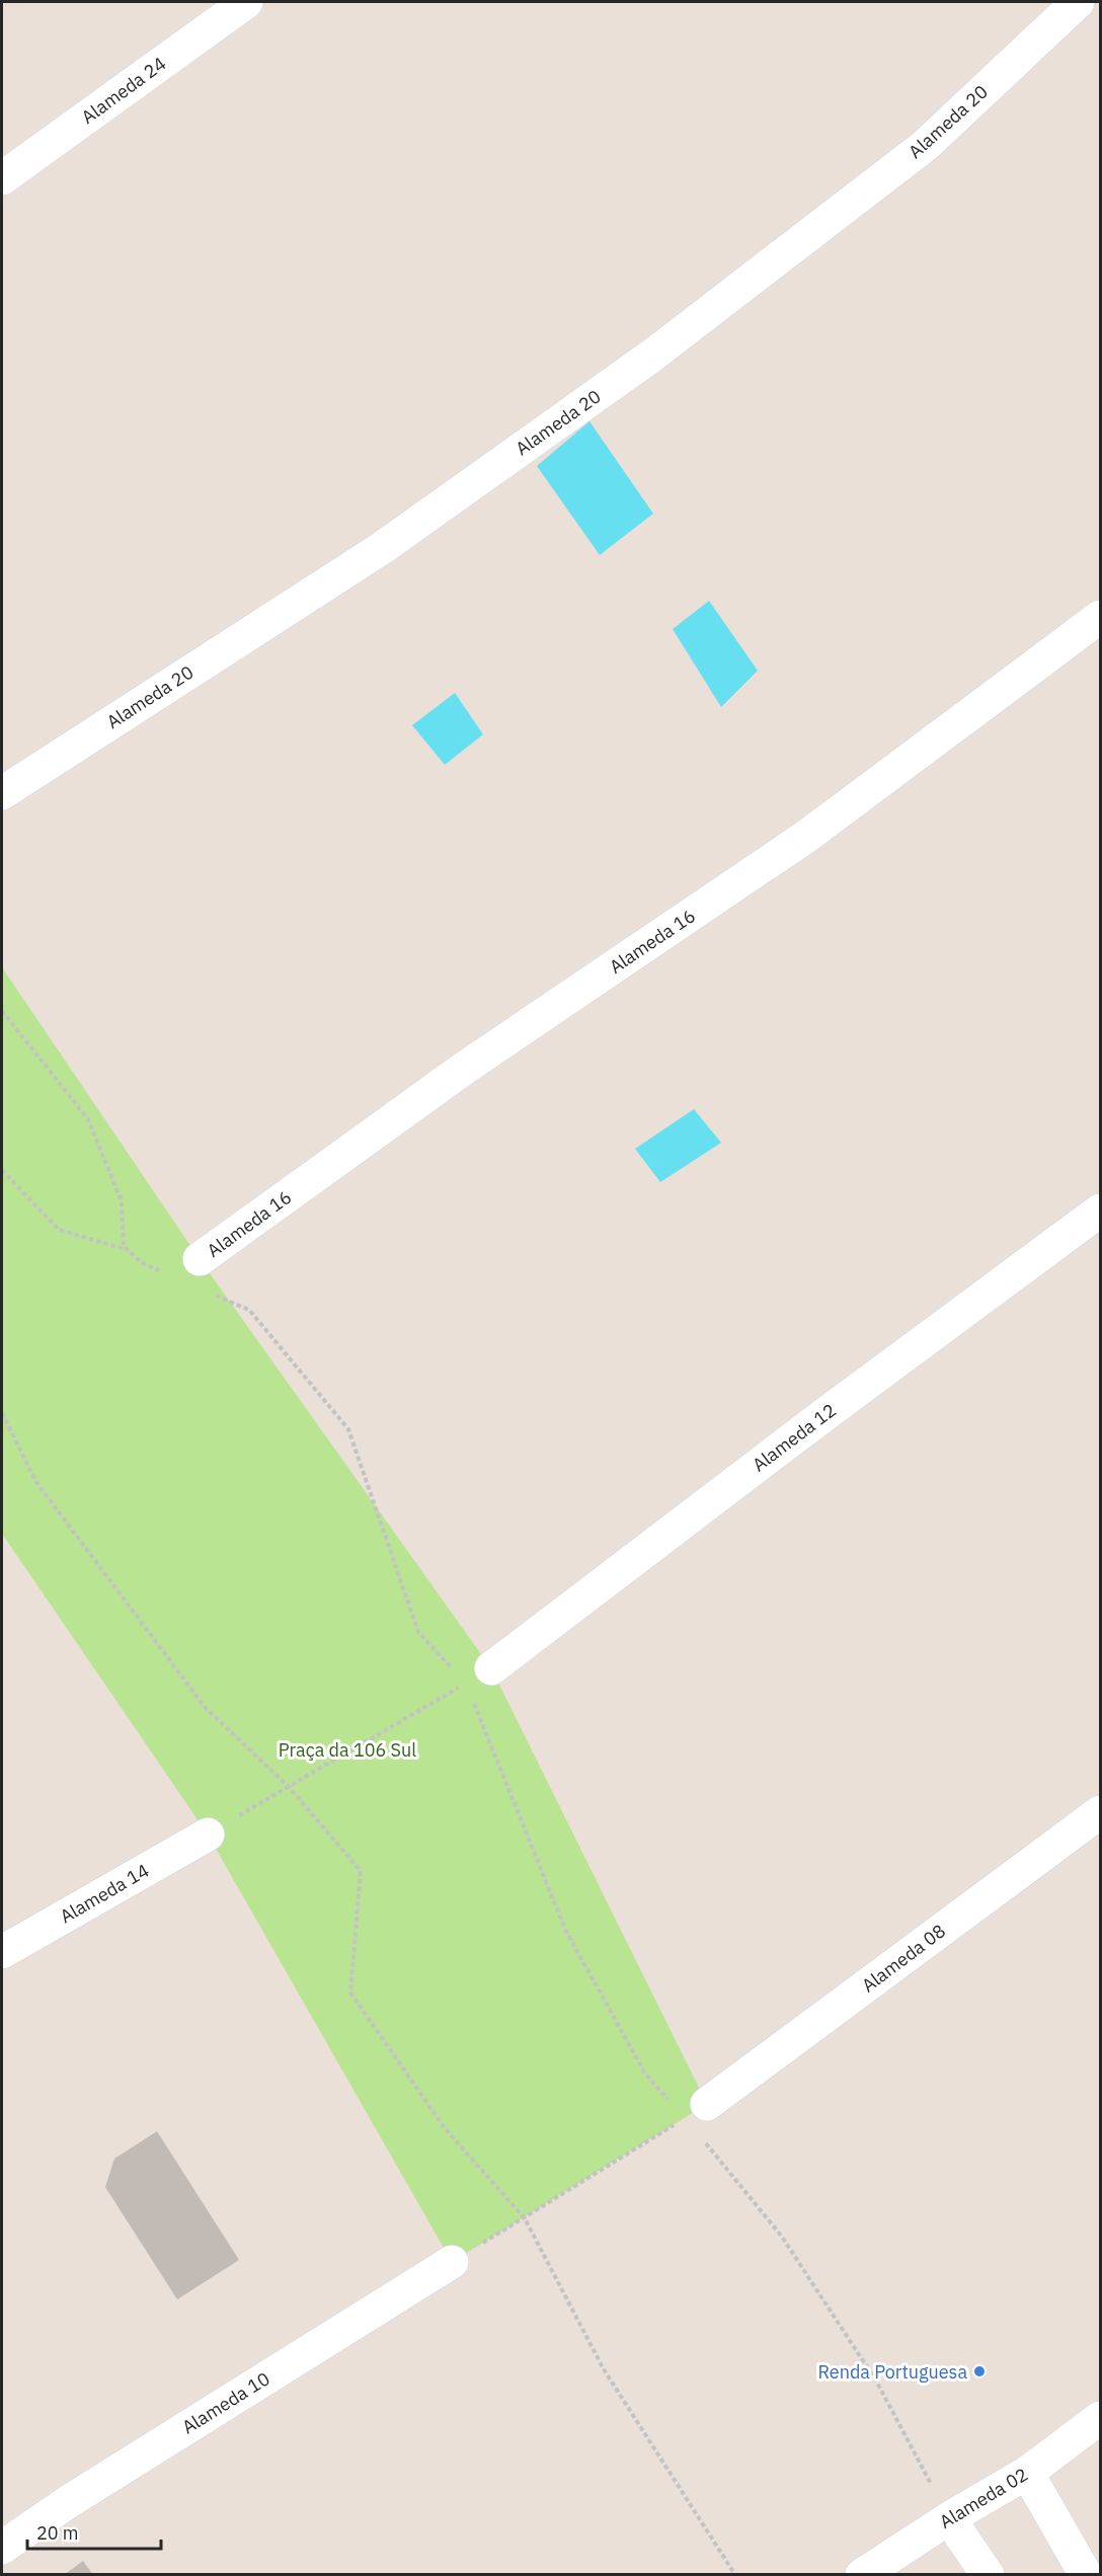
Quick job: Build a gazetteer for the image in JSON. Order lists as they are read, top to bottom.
{
  "streets": {
    "street": [
      "Alameda 24",
      "Alameda 20",
      "Alameda 16",
      "Alameda 12",
      "Alameda 14",
      "Alameda 08",
      "Alameda 10",
      "Alameda 02"
    ]
  },
  "parks": ["Praça da 106 Sul"],
  "places": ["Renda Portuguesa"],
  "scale_bar": "20 m"
}
